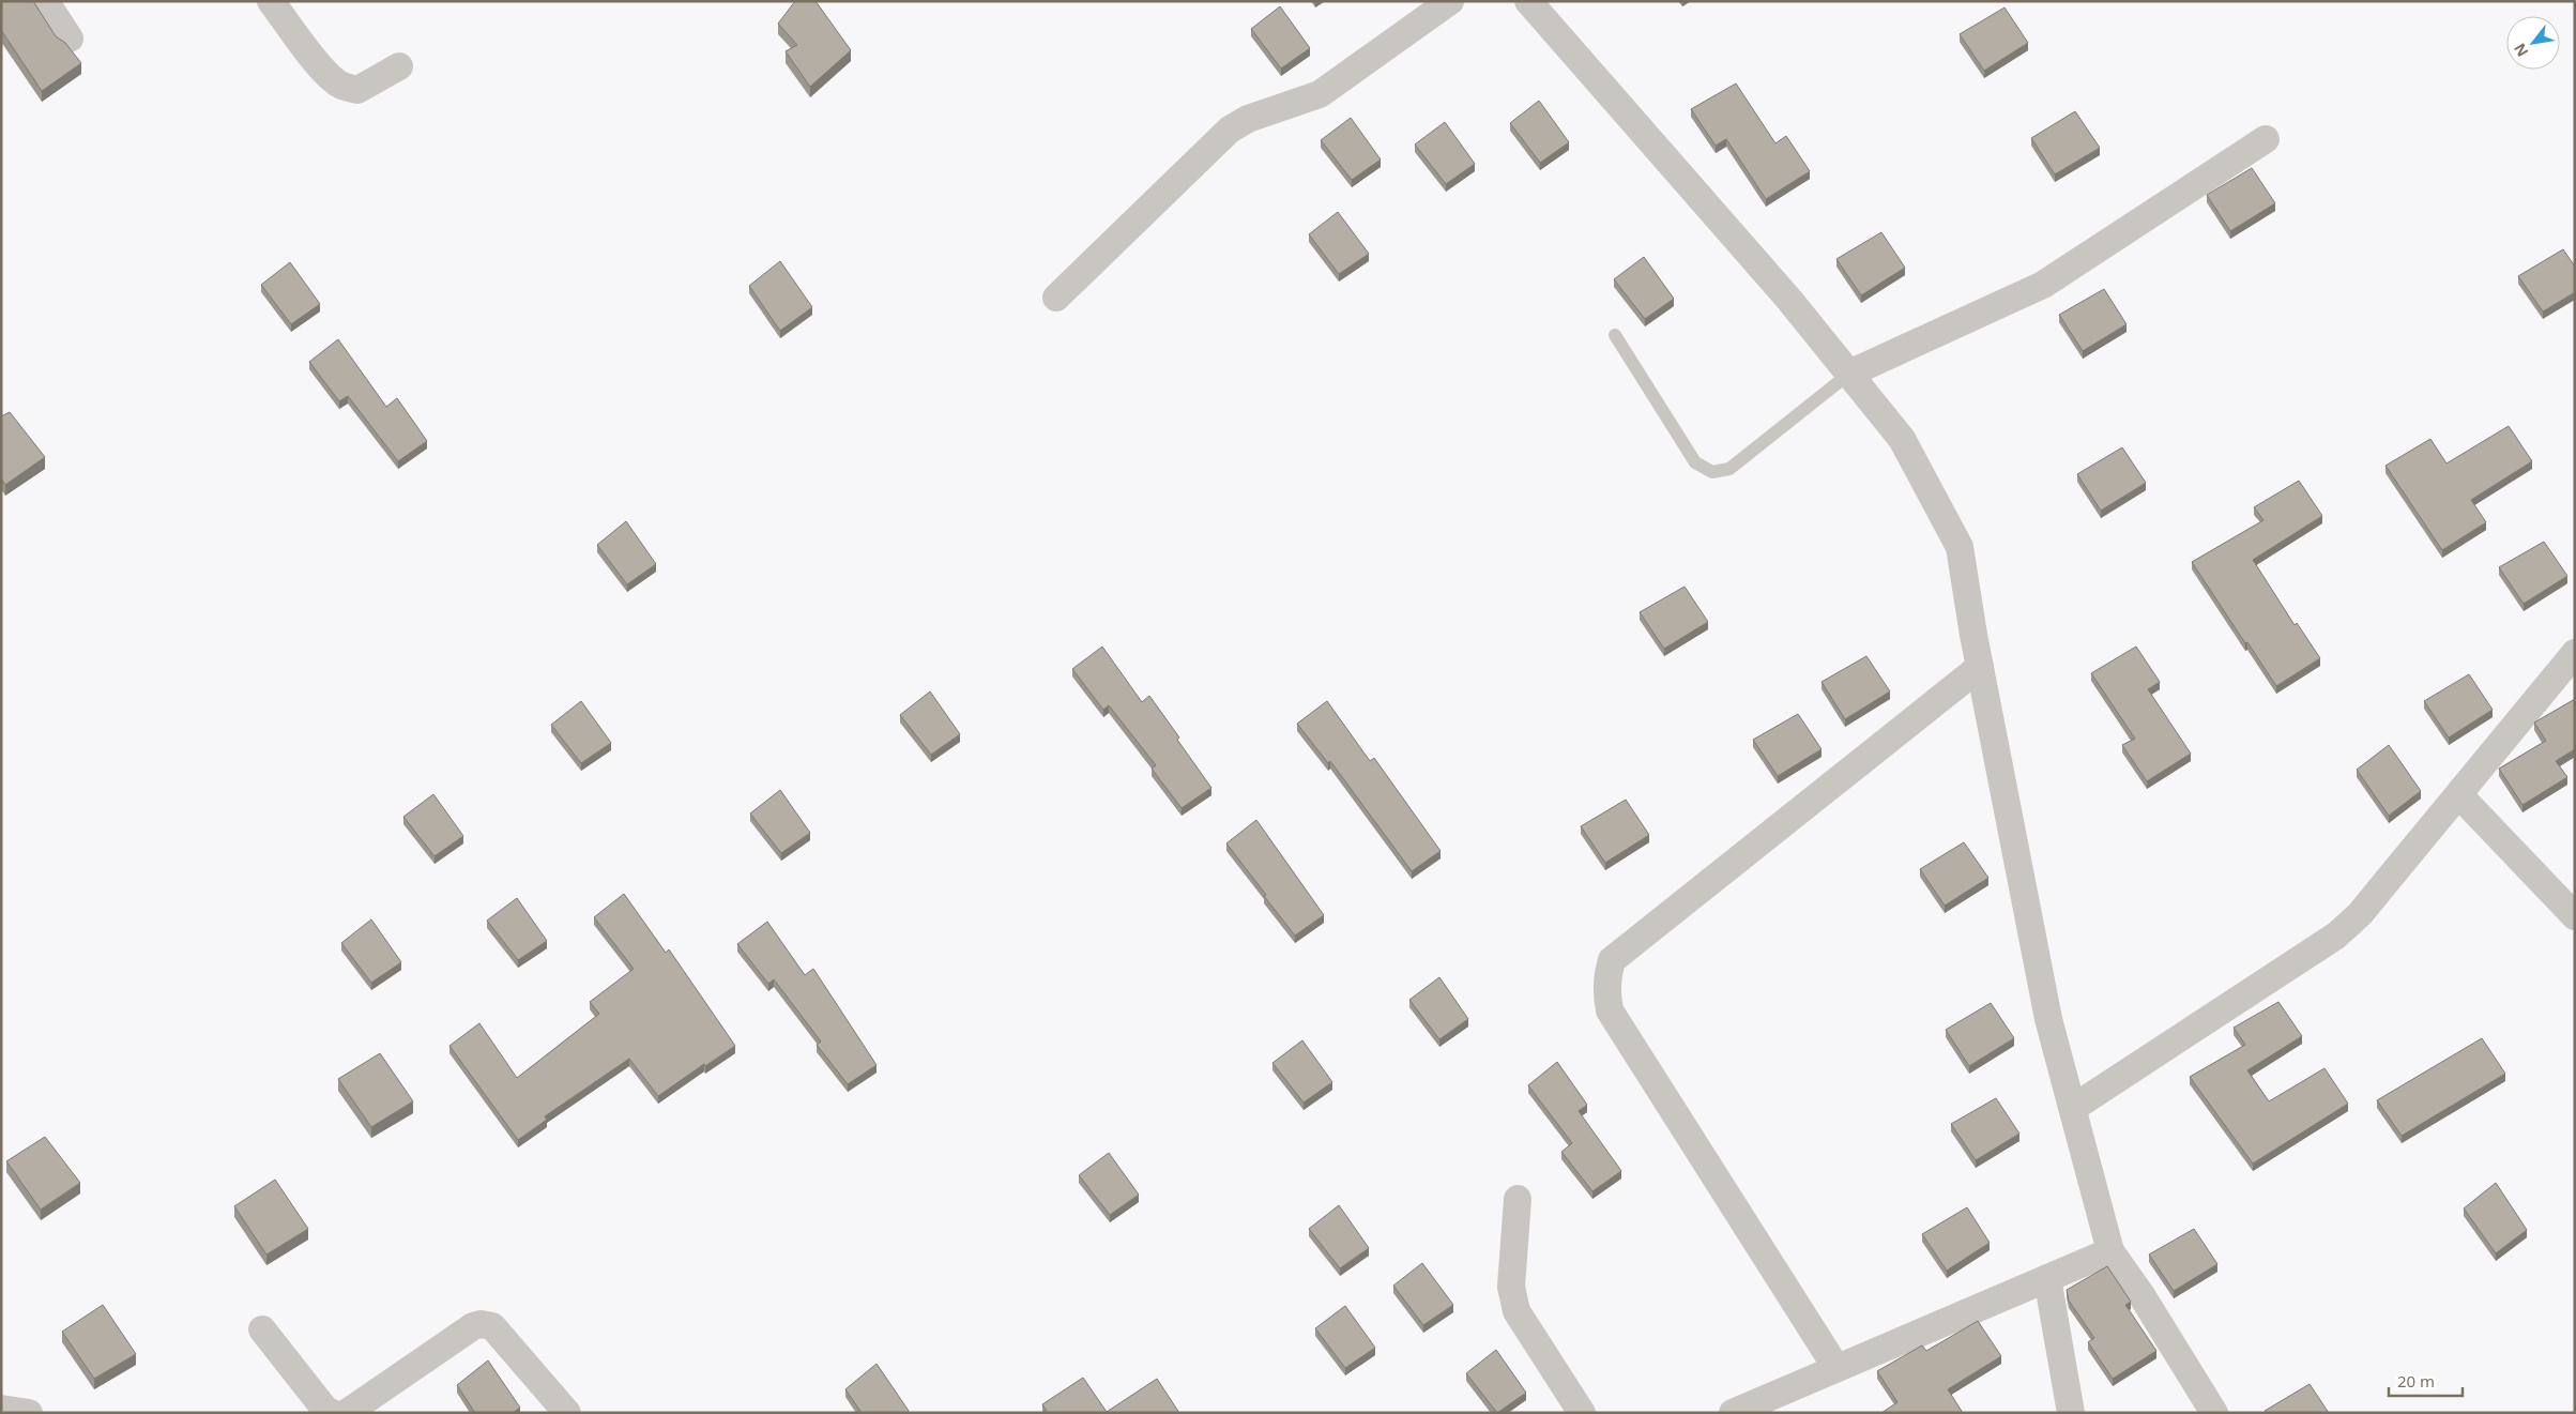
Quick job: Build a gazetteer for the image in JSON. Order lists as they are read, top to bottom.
{
  "scale_bar": "20 m",
  "north": "bottom left"
}
